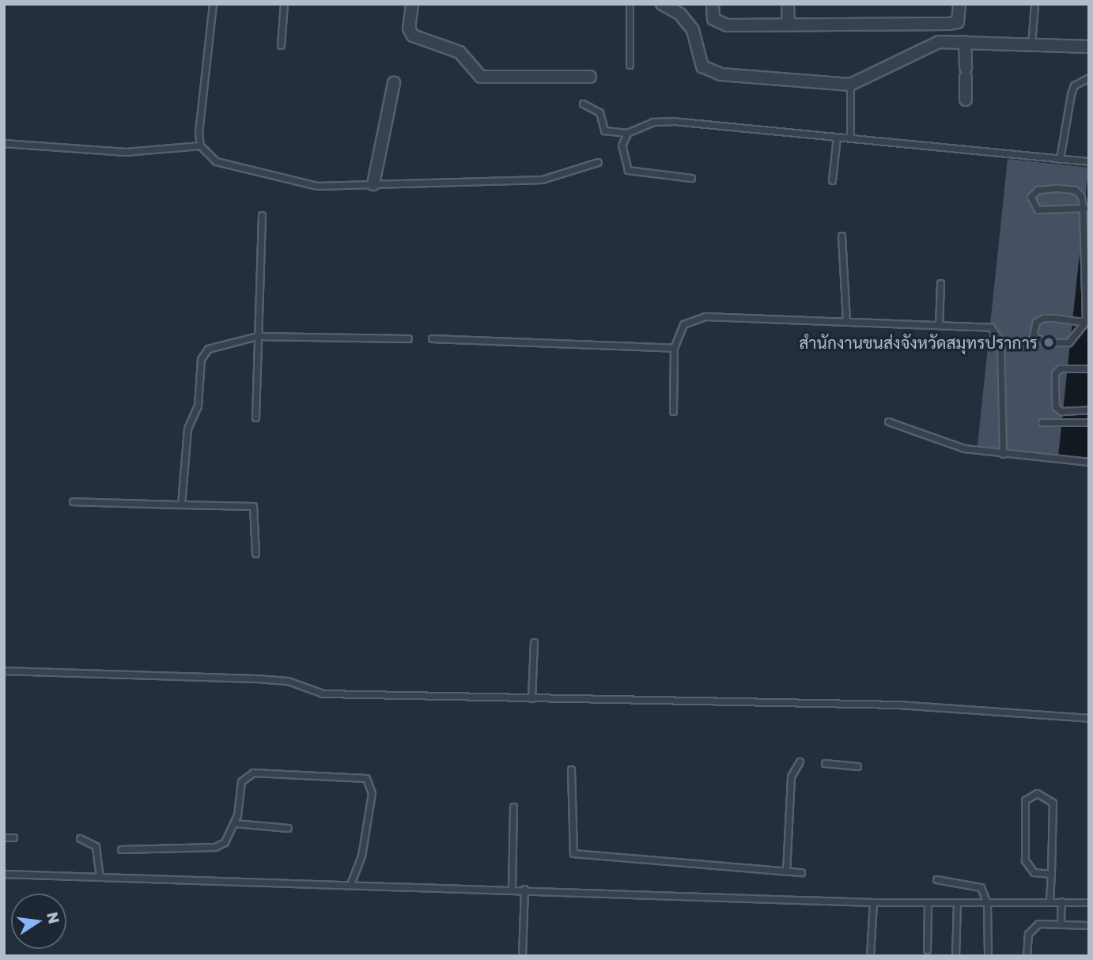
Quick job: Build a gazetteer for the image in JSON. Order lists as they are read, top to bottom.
{
  "places": ["สำนักงานขนส่งจังหวัดสมุทรปราการ"],
  "north": "right"
}
